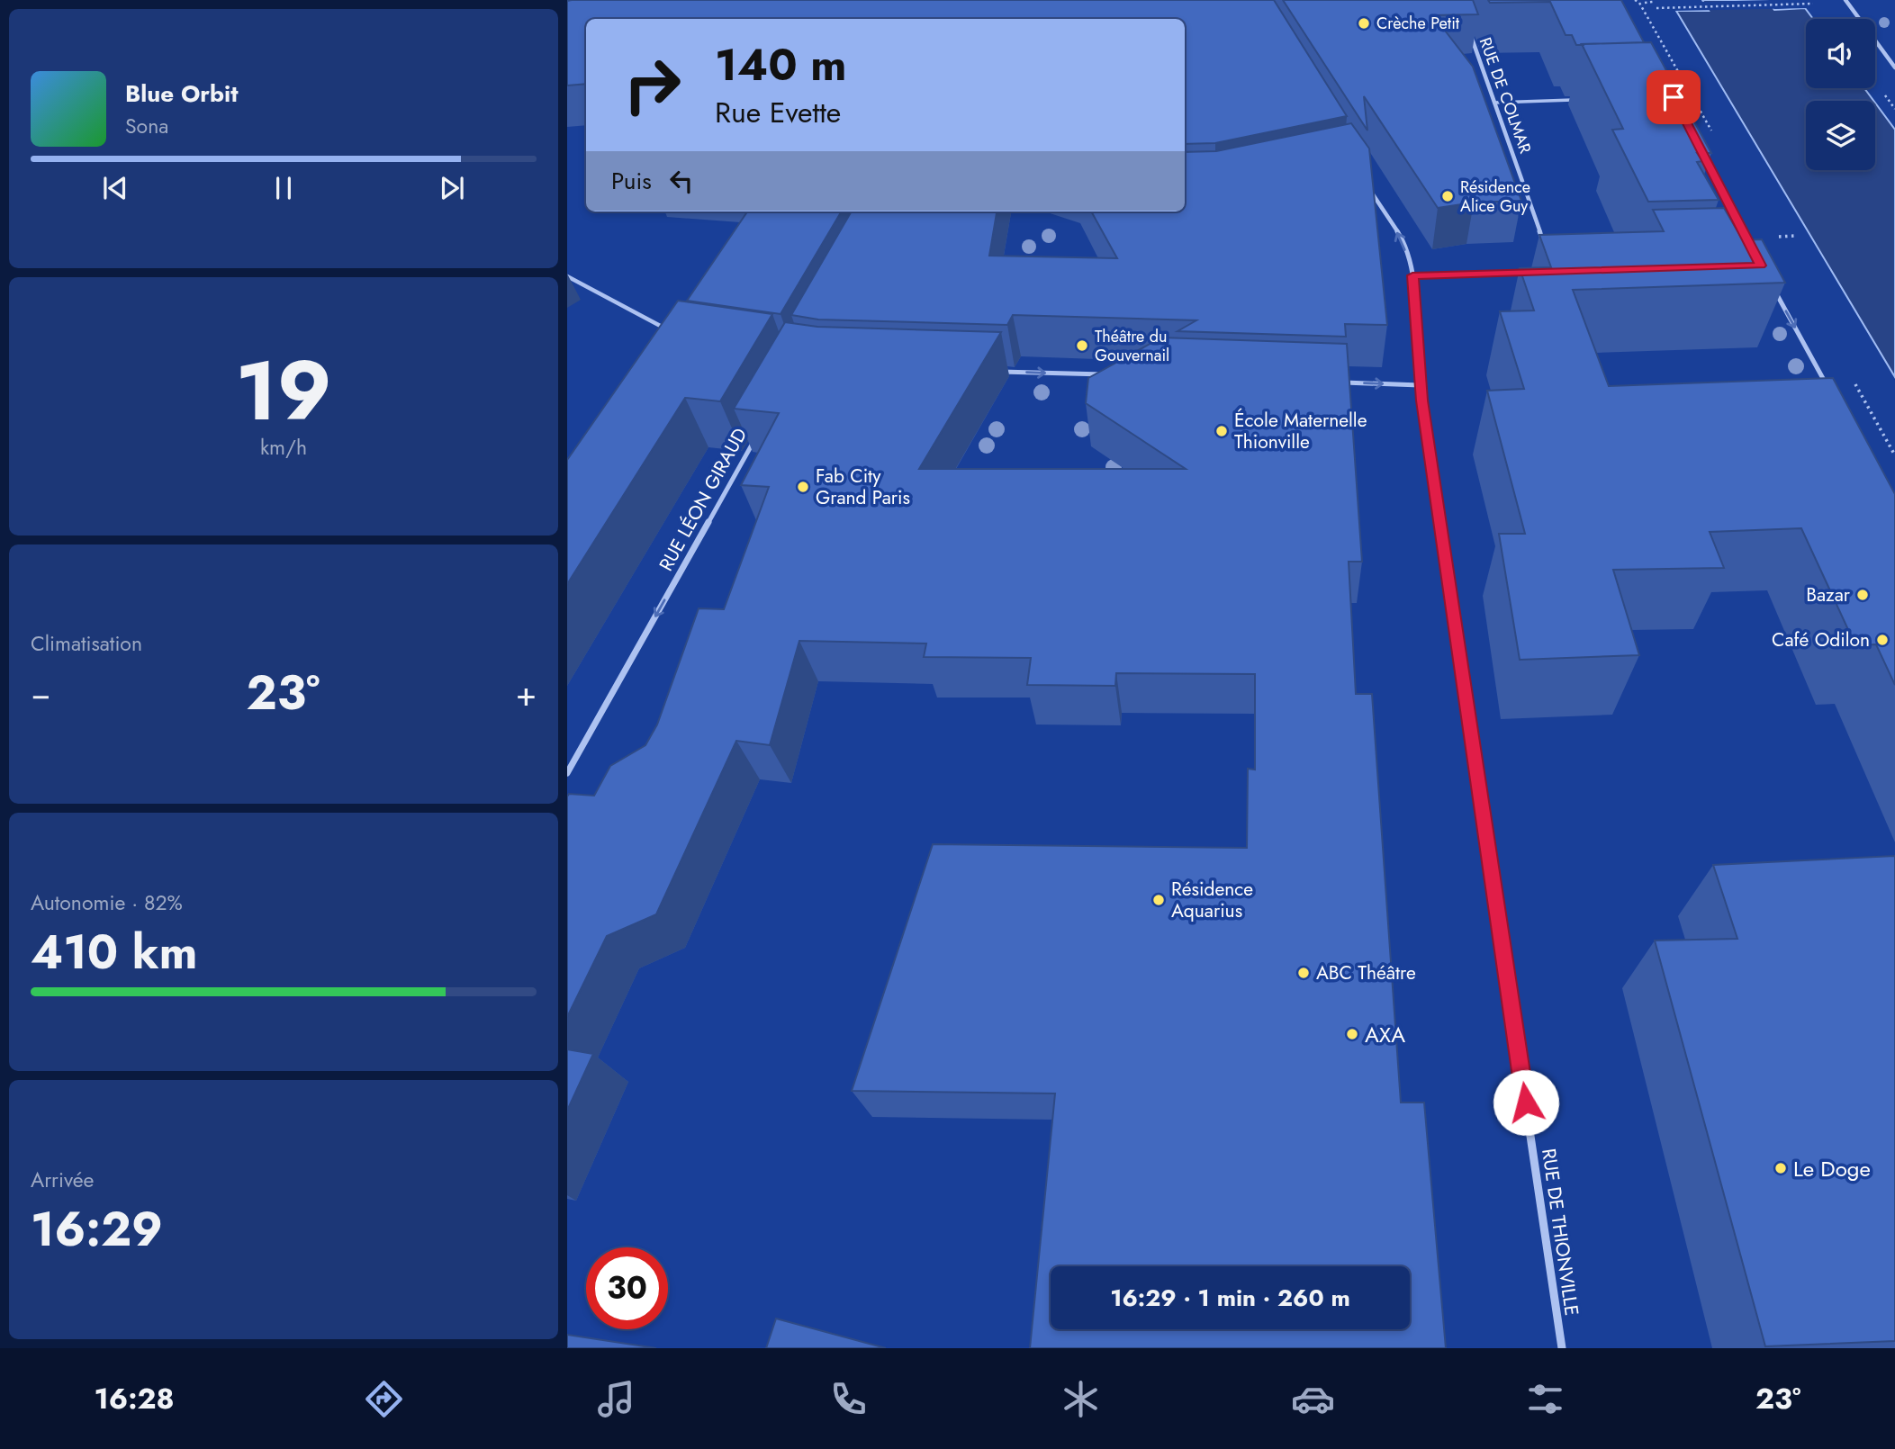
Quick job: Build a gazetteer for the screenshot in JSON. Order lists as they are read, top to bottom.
{
  "streets": {
    "street": ["RUE DE COLMAR", "RUE LÉON GIRAUD", "RUE DE THIONVILLE"]
  },
  "one_way": ["RUE LÉON GIRAUD"],
  "places": [
    "Crèche Petit",
    "Résidence Alice Guy",
    "Théâtre du Gouvernail",
    "École Maternelle Thionville",
    "Fab City Grand Paris",
    "Bazar",
    "Café Odilon",
    "Résidence Aquarius",
    "ABC Théâtre",
    "AXA",
    "Le Doge"
  ],
  "page": {
    "turn": ["140 m", "Rue Evette"],
    "song": ["Blue Orbit", "Sona"],
    "then": "Puis",
    "tile": [
      ["19", "km/h"],
      "Climatisation",
      ["Autonomie · 82%", "410 km"],
      ["Arrivée", "16:29"]
    ],
    "heat": ["−", "23°", "+"],
    "limit": "30",
    "trip": "16:29 · 1 min · 260 m",
    "tabs": ["16:28", "23°"]
  }
}
